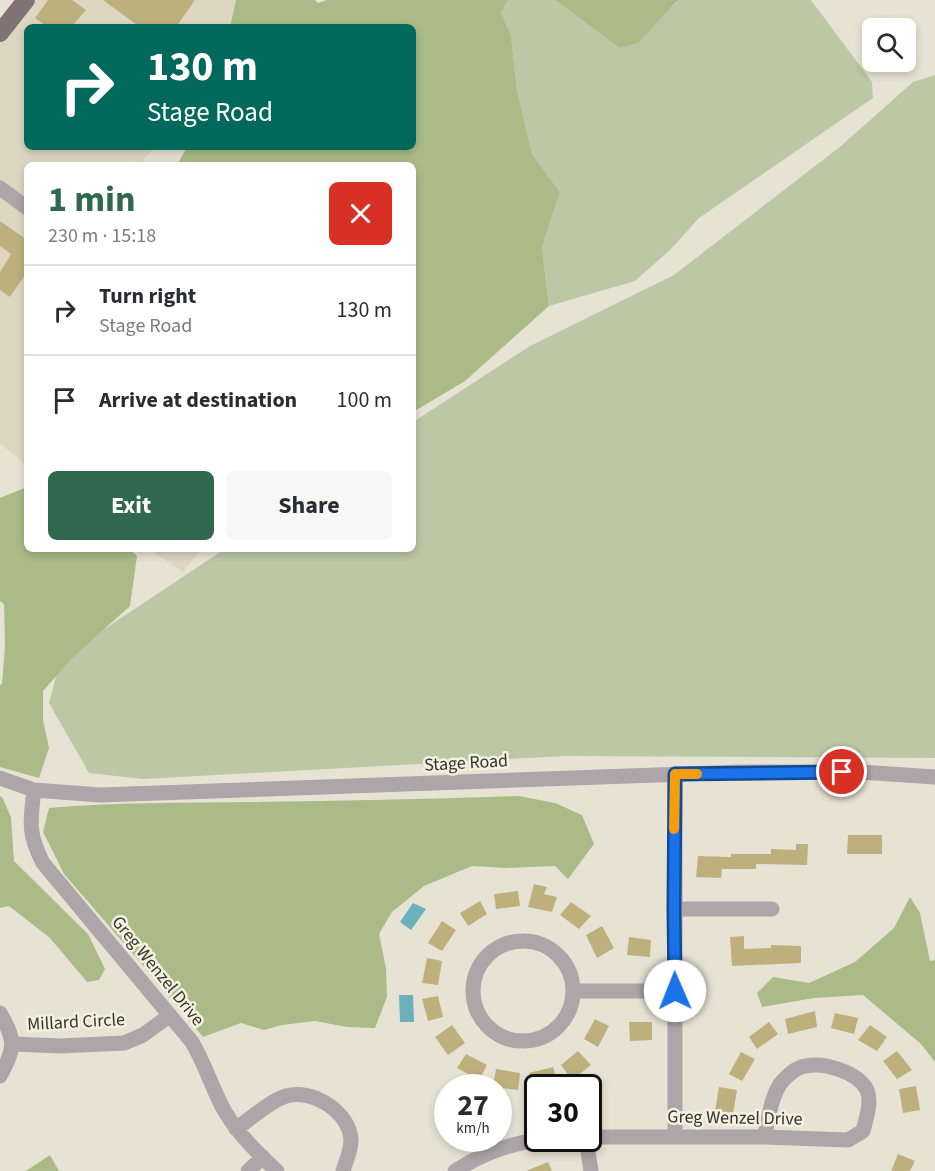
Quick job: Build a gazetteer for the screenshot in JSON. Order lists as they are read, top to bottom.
{
  "streets": {
    "street": ["Stage Road", "Greg Wenzel Drive", "Millard Circle"]
  },
  "crossings": [
    ["Stage Road", "Greg Wenzel Drive"],
    ["Greg Wenzel Drive", "Millard Circle"]
  ],
  "page": {
    "turn": ["130 m", "Stage Road"],
    "heading": ["1 min", "230 m · 15:18"],
    "list": [
      {
        "name": "Turn right",
        "note": "Stage Road",
        "value": "130 m"
      },
      {
        "name": "Arrive at destination",
        "value": "100 m"
      }
    ],
    "buttons": ["Exit", "Share"],
    "speed": "27 km/h",
    "limit": "30"
  }
}
